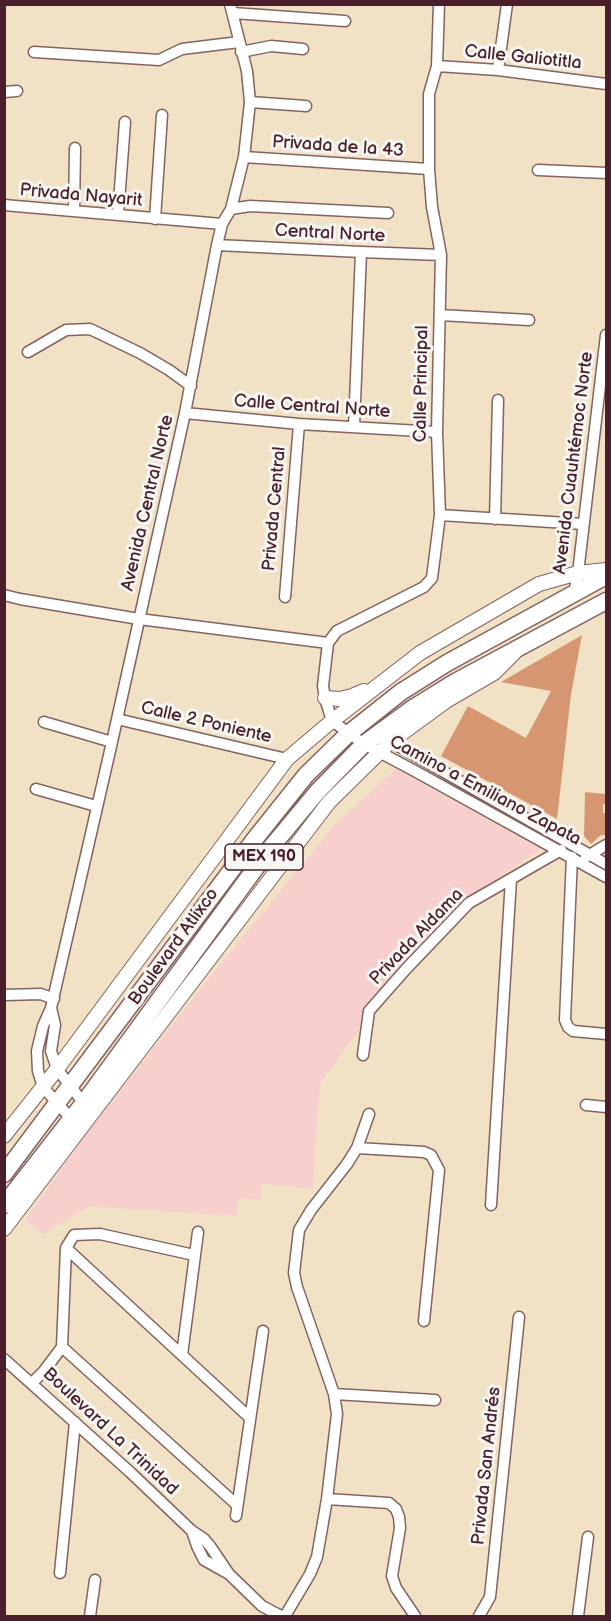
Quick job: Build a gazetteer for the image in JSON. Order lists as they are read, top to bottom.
{
  "streets": {
    "main road": ["MEX 190", "Boulevard Atlixco"],
    "street": [
      "Calle Galiotitla",
      "Privada de la 43",
      "Privada Nayarit",
      "Central Norte",
      "Calle Principal",
      "Calle Central Norte",
      "Avenida Cuauhtémoc Norte",
      "Avenida Central Norte",
      "Privada Central",
      "Calle 2 Poniente",
      "Camino a Emiliano Zapata",
      "Privada Aldama",
      "Boulevard La Trinidad",
      "Privada San Andrés"
    ]
  },
  "crossings": [
    ["Calle Galiotitla", "Calle Principal"],
    ["Privada de la 43", "Calle Principal"],
    ["Privada de la 43", "Avenida Central Norte"],
    ["Privada Nayarit", "Avenida Central Norte"],
    ["Central Norte", "Calle Principal"],
    ["Central Norte", "Avenida Central Norte"],
    ["Calle Principal", "Calle Central Norte"],
    ["Calle Central Norte", "Avenida Central Norte"],
    ["Calle Central Norte", "Privada Central"],
    ["Avenida Cuauhtémoc Norte", "MEX 190"],
    ["Avenida Central Norte", "Calle 2 Poniente"],
    ["Avenida Central Norte", "MEX 190"],
    ["Avenida Central Norte", "Boulevard Atlixco"],
    ["Camino a Emiliano Zapata", "MEX 190"],
    ["Camino a Emiliano Zapata", "Privada Aldama"],
    ["Camino a Emiliano Zapata", "Boulevard Atlixco"]
  ]
}
